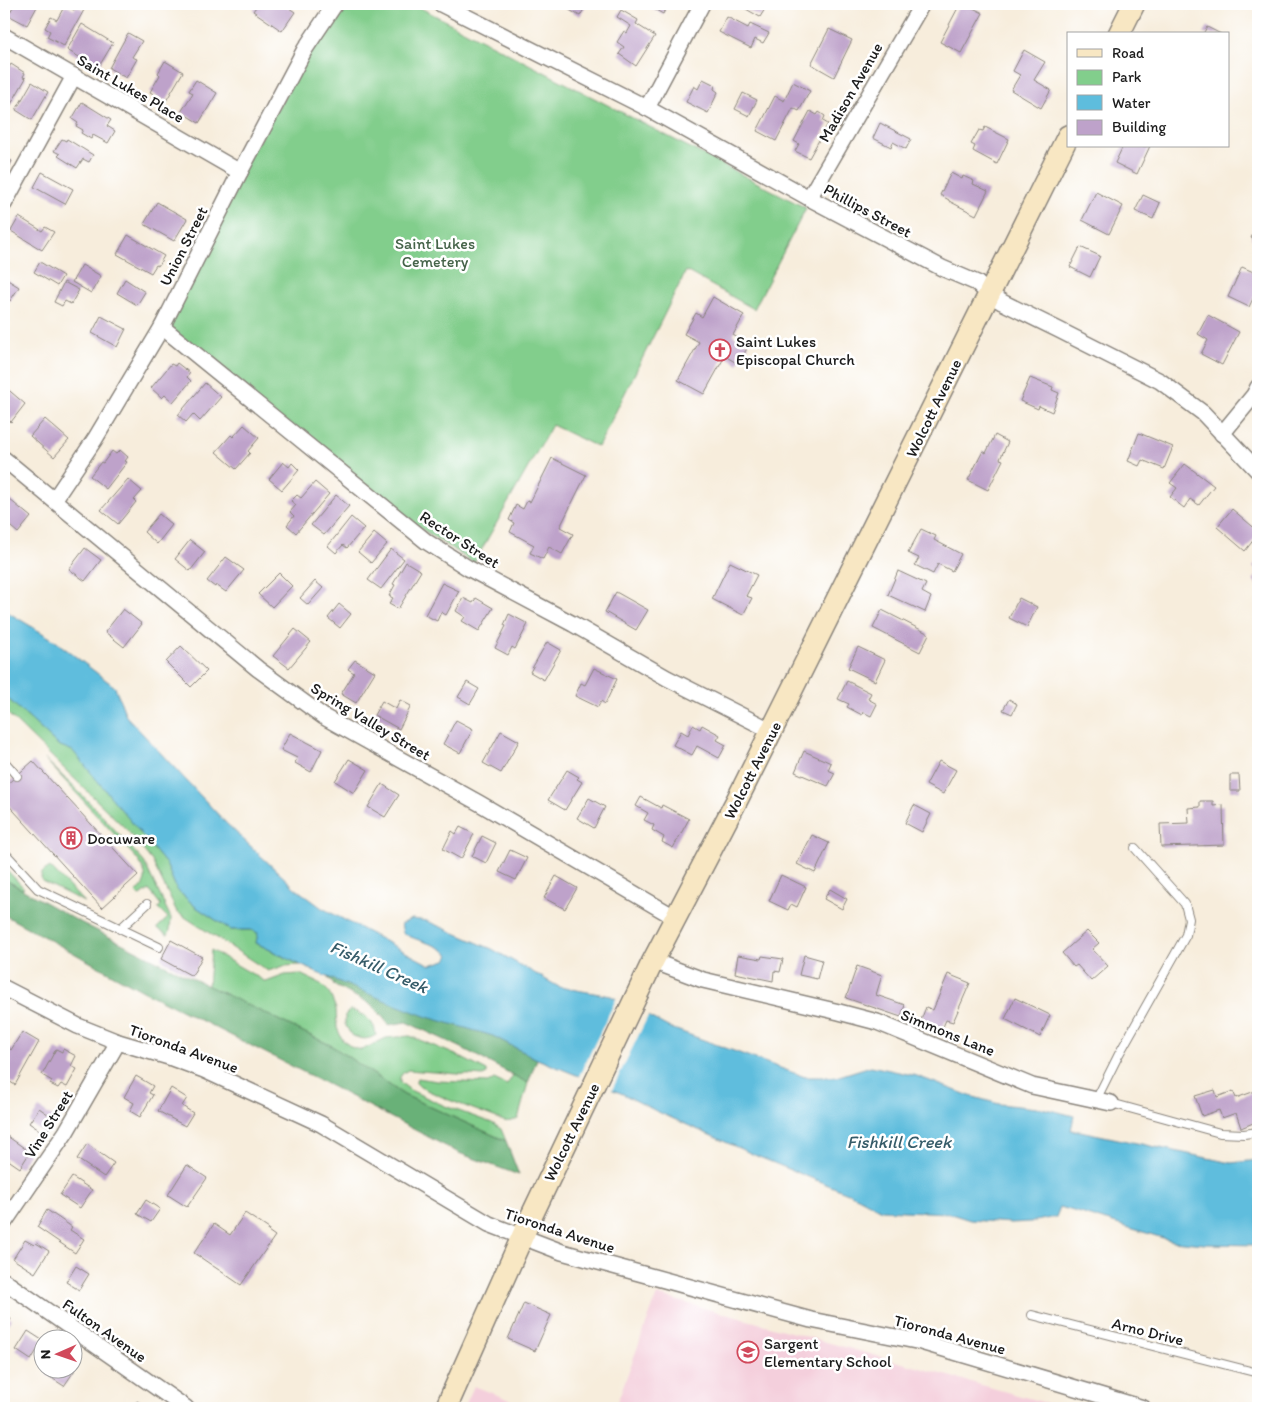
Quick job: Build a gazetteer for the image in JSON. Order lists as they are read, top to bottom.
{
  "streets": {
    "main road": ["Wolcott Avenue"],
    "street": [
      "Saint Lukes Place",
      "Madison Avenue",
      "Phillips Street",
      "Union Street",
      "Rector Street",
      "Spring Valley Street",
      "Simmons Lane",
      "Tioronda Avenue",
      "Vine Street",
      "Fulton Avenue"
    ],
    "lane": ["Arno Drive"]
  },
  "crossings": [
    ["Saint Lukes Place", "Union Street"],
    ["Madison Avenue", "Phillips Street"],
    ["Phillips Street", "Wolcott Avenue"],
    ["Union Street", "Rector Street"],
    ["Union Street", "Spring Valley Street"],
    ["Wolcott Avenue", "Rector Street"],
    ["Wolcott Avenue", "Spring Valley Street"],
    ["Wolcott Avenue", "Simmons Lane"],
    ["Wolcott Avenue", "Tioronda Avenue"],
    ["Tioronda Avenue", "Vine Street"]
  ],
  "water": ["Fishkill Creek"],
  "parks": ["Saint Lukes Cemetery"],
  "places": {
    "church": ["Saint Lukes Episcopal Church"],
    "building": ["Docuware"],
    "school or university": ["Sargent Elementary School"]
  },
  "legend": [
    "Road",
    "Park",
    "Water",
    "Building"
  ],
  "north": "left"
}
